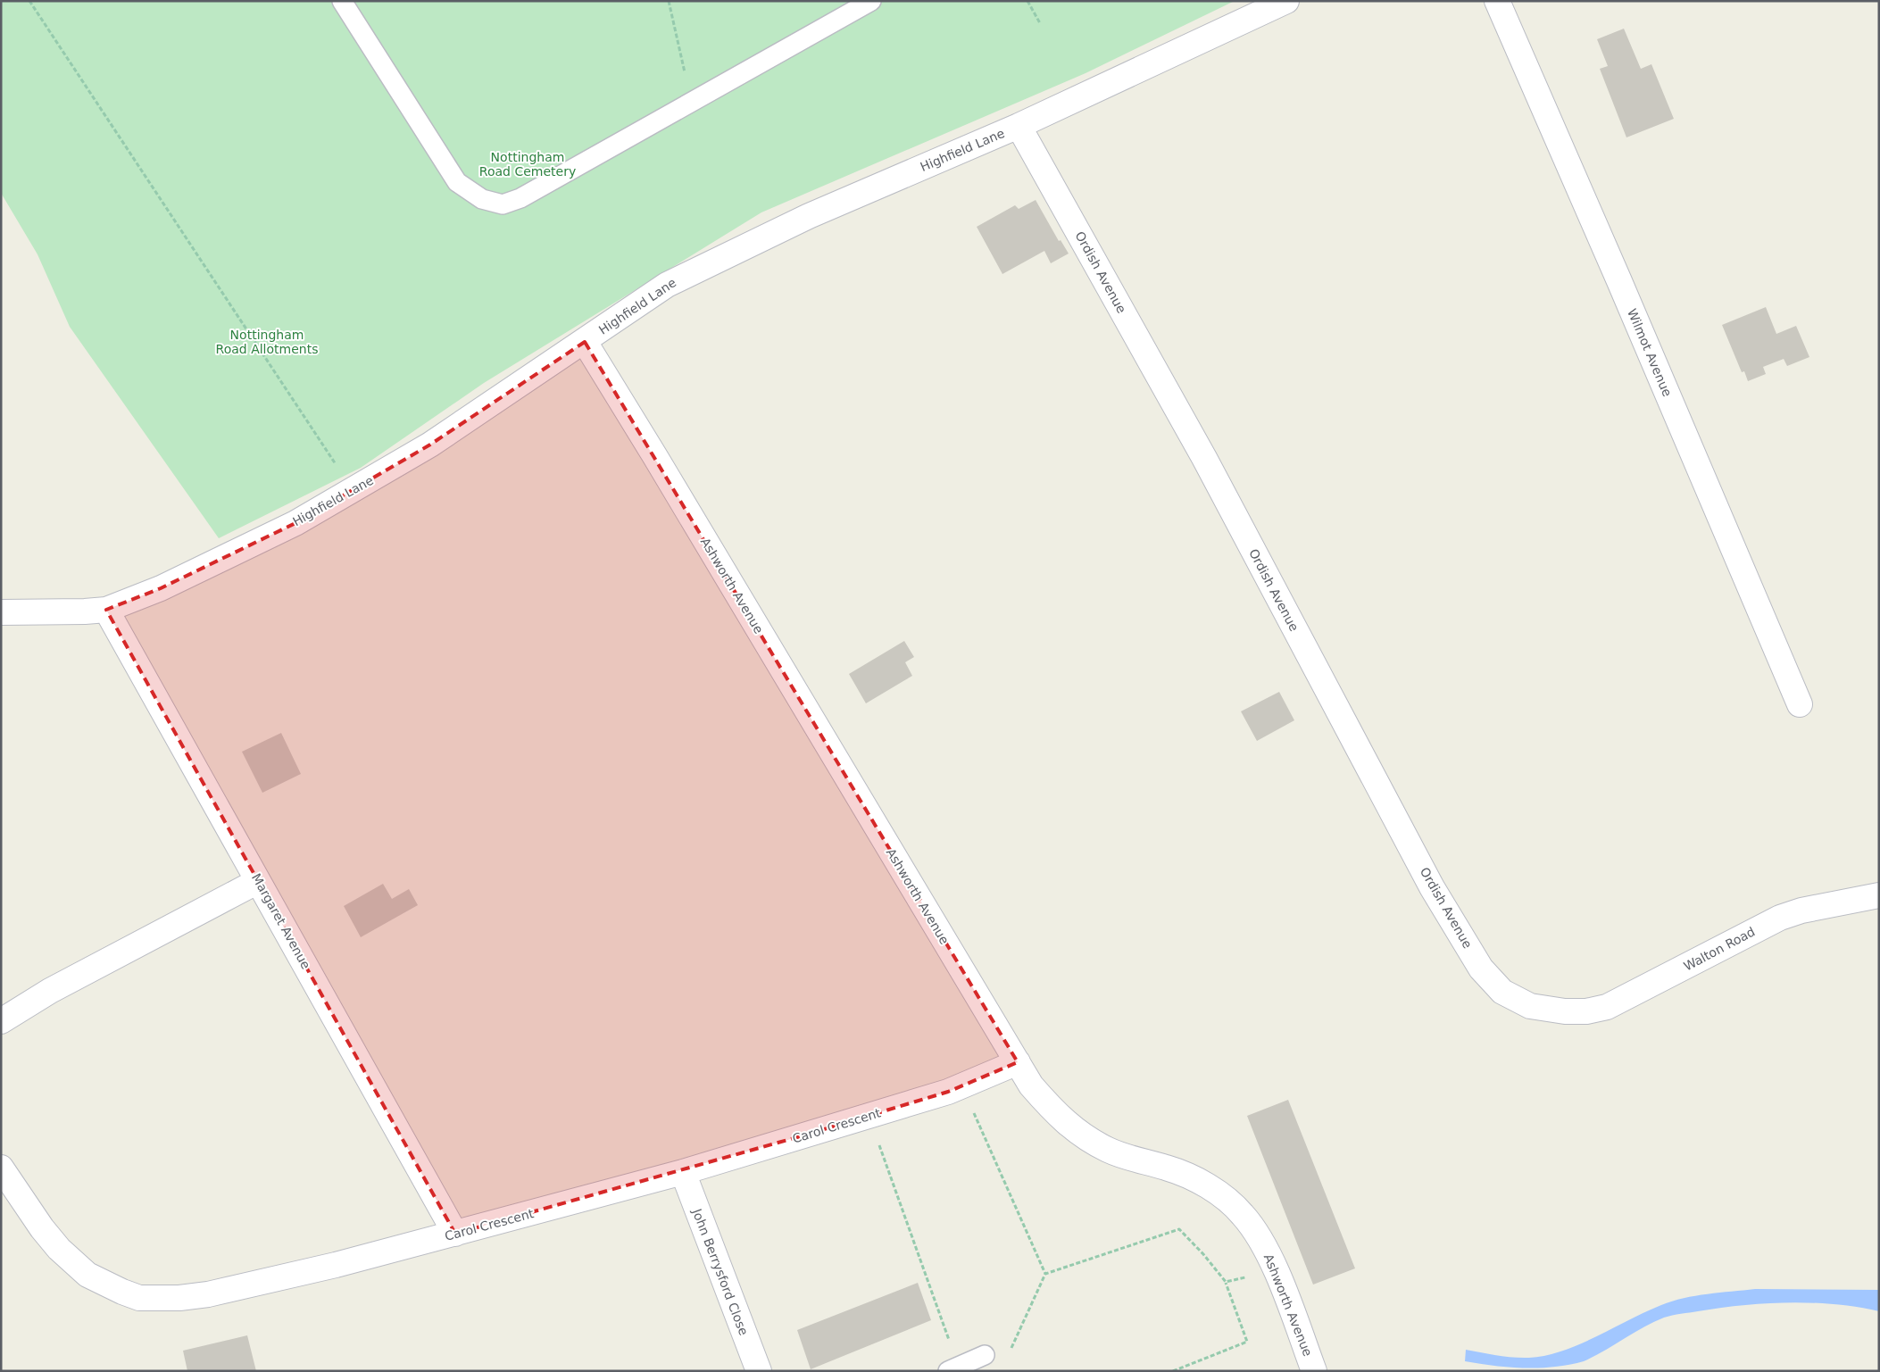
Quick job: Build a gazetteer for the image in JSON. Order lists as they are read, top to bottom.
{
  "streets": {
    "street": [
      "Highfield Lane",
      "Ordish Avenue",
      "Wilmot Avenue",
      "Ashworth Avenue",
      "Margaret Avenue",
      "Walton Road",
      "Carol Crescent",
      "John Berrysford Close"
    ]
  },
  "crossings": [
    ["Highfield Lane", "Ordish Avenue"],
    ["Highfield Lane", "Ashworth Avenue"],
    ["Highfield Lane", "Margaret Avenue"],
    ["Ordish Avenue", "Walton Road"],
    ["Ashworth Avenue", "Carol Crescent"],
    ["Margaret Avenue", "Carol Crescent"],
    ["Carol Crescent", "John Berrysford Close"]
  ],
  "parks": ["Nottingham Road Cemetery", "Nottingham Road Allotments"]
}
